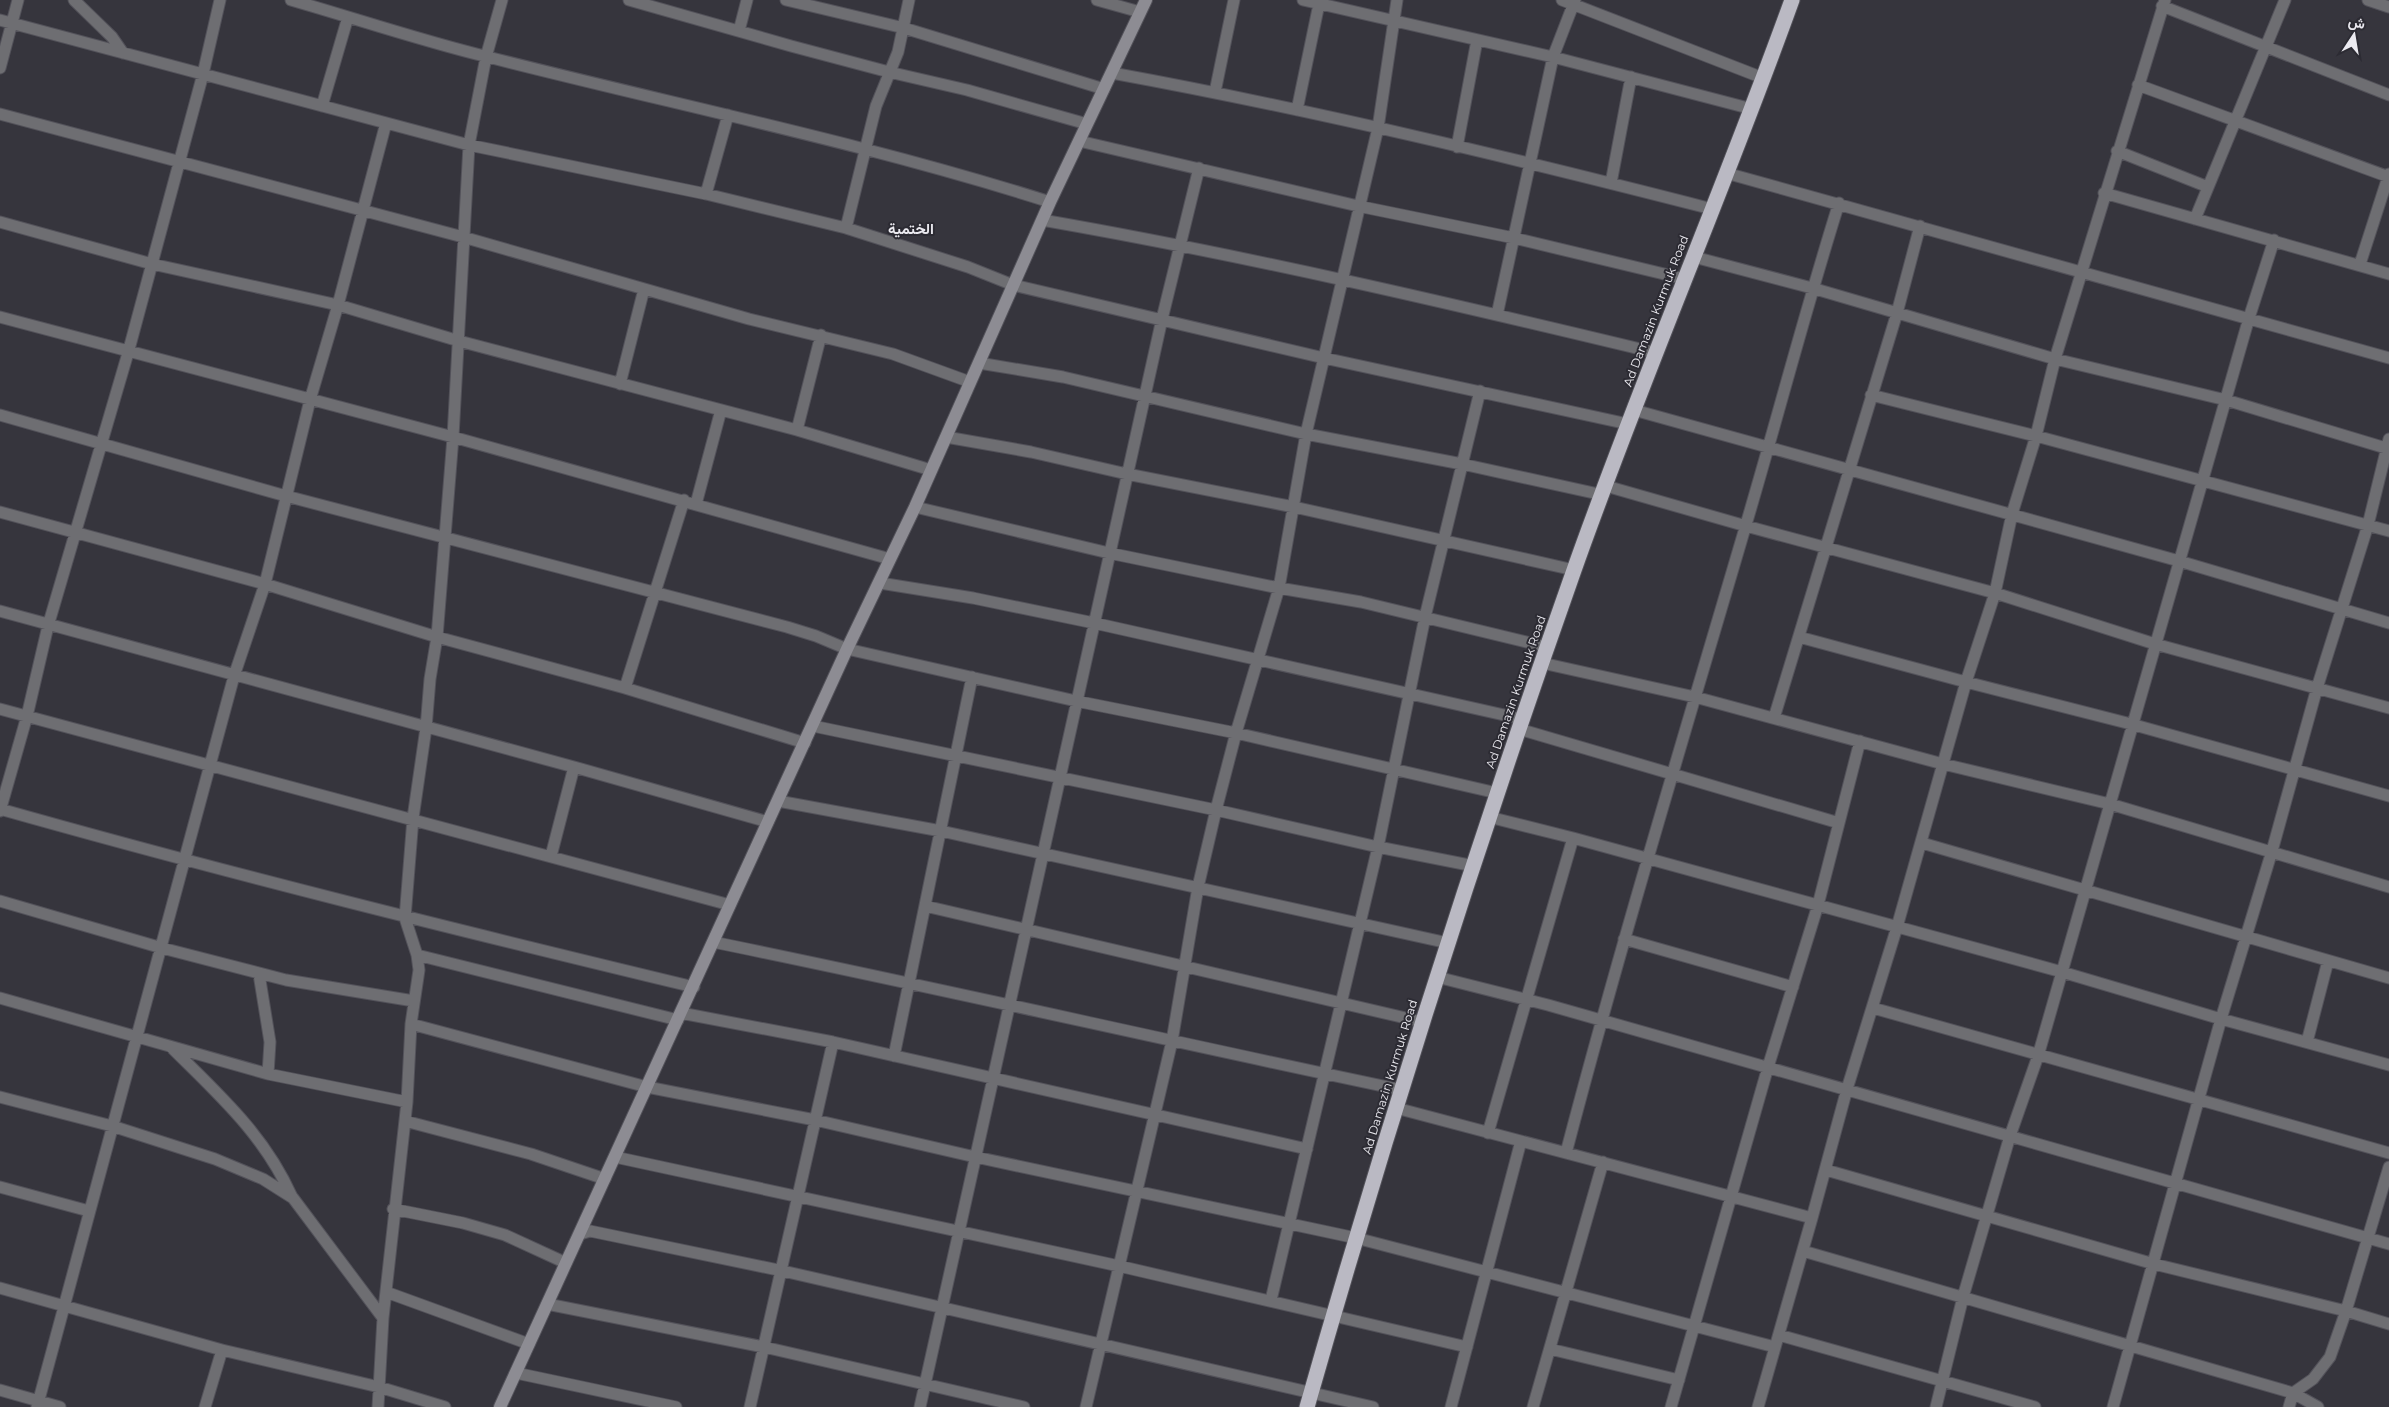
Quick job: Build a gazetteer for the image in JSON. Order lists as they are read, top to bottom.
{
  "streets": {
    "highway": ["Ad Damazin Kurmuk Road"]
  },
  "districts": ["الختمية"],
  "north": "top"
}
